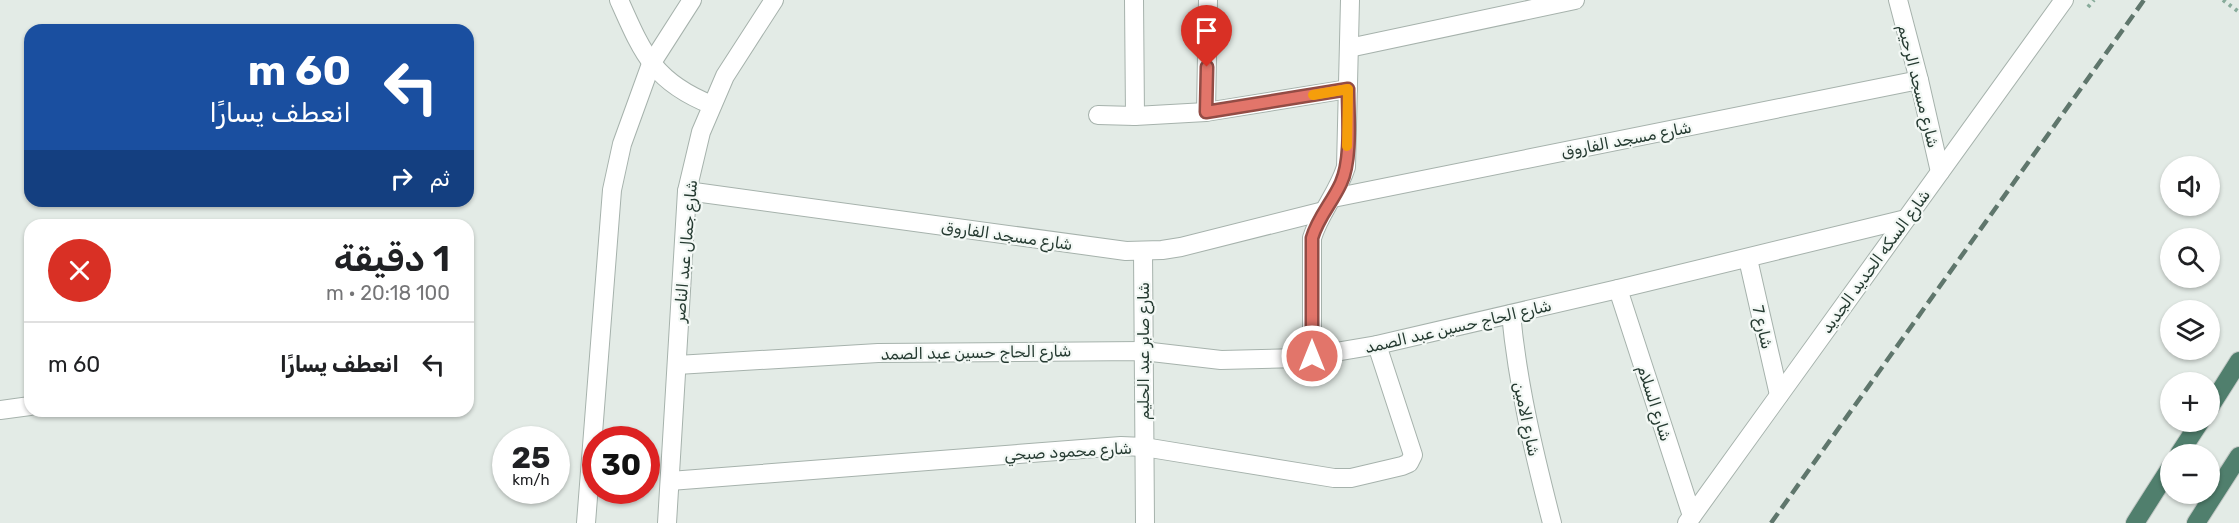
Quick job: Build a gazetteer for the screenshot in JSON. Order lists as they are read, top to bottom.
{
  "streets": {
    "street": [
      "شارع مسجد الرحيم",
      "شارع مسجد الفاروق",
      "شارع جمال عبد الناصر",
      "شارع السكه الحديد الجديد",
      "شارع الحاج حسين عبد الصمد",
      "شارع 7",
      "شارع صابر عبد الحليم",
      "شارع السلام",
      "شارع الامين",
      "شارع محمود صبحي"
    ]
  },
  "crossings": [
    ["شارع مسجد الرحيم", "شارع مسجد الفاروق"],
    ["شارع مسجد الرحيم", "شارع السكه الحديد الجديد"],
    ["شارع مسجد الفاروق", "شارع جمال عبد الناصر"],
    ["شارع مسجد الفاروق", "شارع صابر عبد الحليم"],
    ["شارع جمال عبد الناصر", "شارع الحاج حسين عبد الصمد"],
    ["شارع جمال عبد الناصر", "شارع محمود صبحي"],
    ["شارع السكه الحديد الجديد", "شارع الحاج حسين عبد الصمد"],
    ["شارع السكه الحديد الجديد", "شارع 7"],
    ["شارع السكه الحديد الجديد", "شارع السلام"],
    ["شارع الحاج حسين عبد الصمد", "شارع 7"],
    ["شارع الحاج حسين عبد الصمد", "شارع صابر عبد الحليم"],
    ["شارع الحاج حسين عبد الصمد", "شارع السلام"],
    ["شارع الحاج حسين عبد الصمد", "شارع الامين"],
    ["شارع الحاج حسين عبد الصمد", "شارع محمود صبحي"],
    ["شارع صابر عبد الحليم", "شارع محمود صبحي"]
  ],
  "page": {
    "turn": ["60 m", "انعطف يسارًا"],
    "then": "ثم",
    "map_buttons": ["+", "−"],
    "heading": ["1 دقيقة", "100 m · 20:18"],
    "list": [
      {
        "name": "انعطف يسارًا",
        "value": "60 m"
      }
    ],
    "speed": "25 km/h",
    "limit": "30"
  }
}
